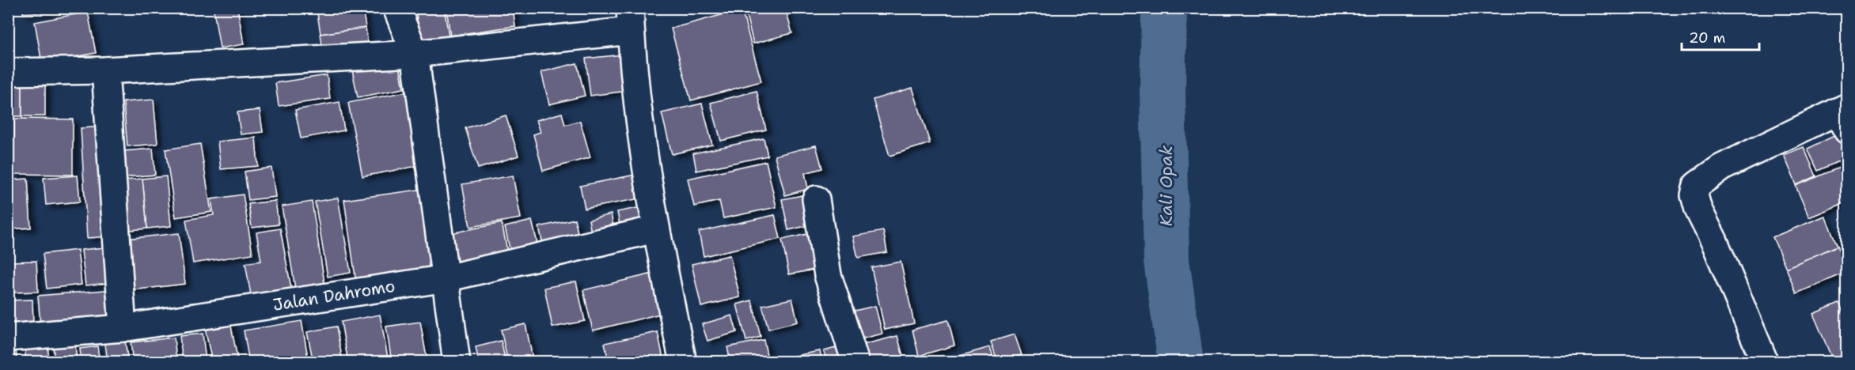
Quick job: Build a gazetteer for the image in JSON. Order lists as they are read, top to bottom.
{
  "streets": {
    "street": ["Jalan Dahromo"]
  },
  "water": ["Kali Opak"],
  "scale_bar": "20 m"
}
